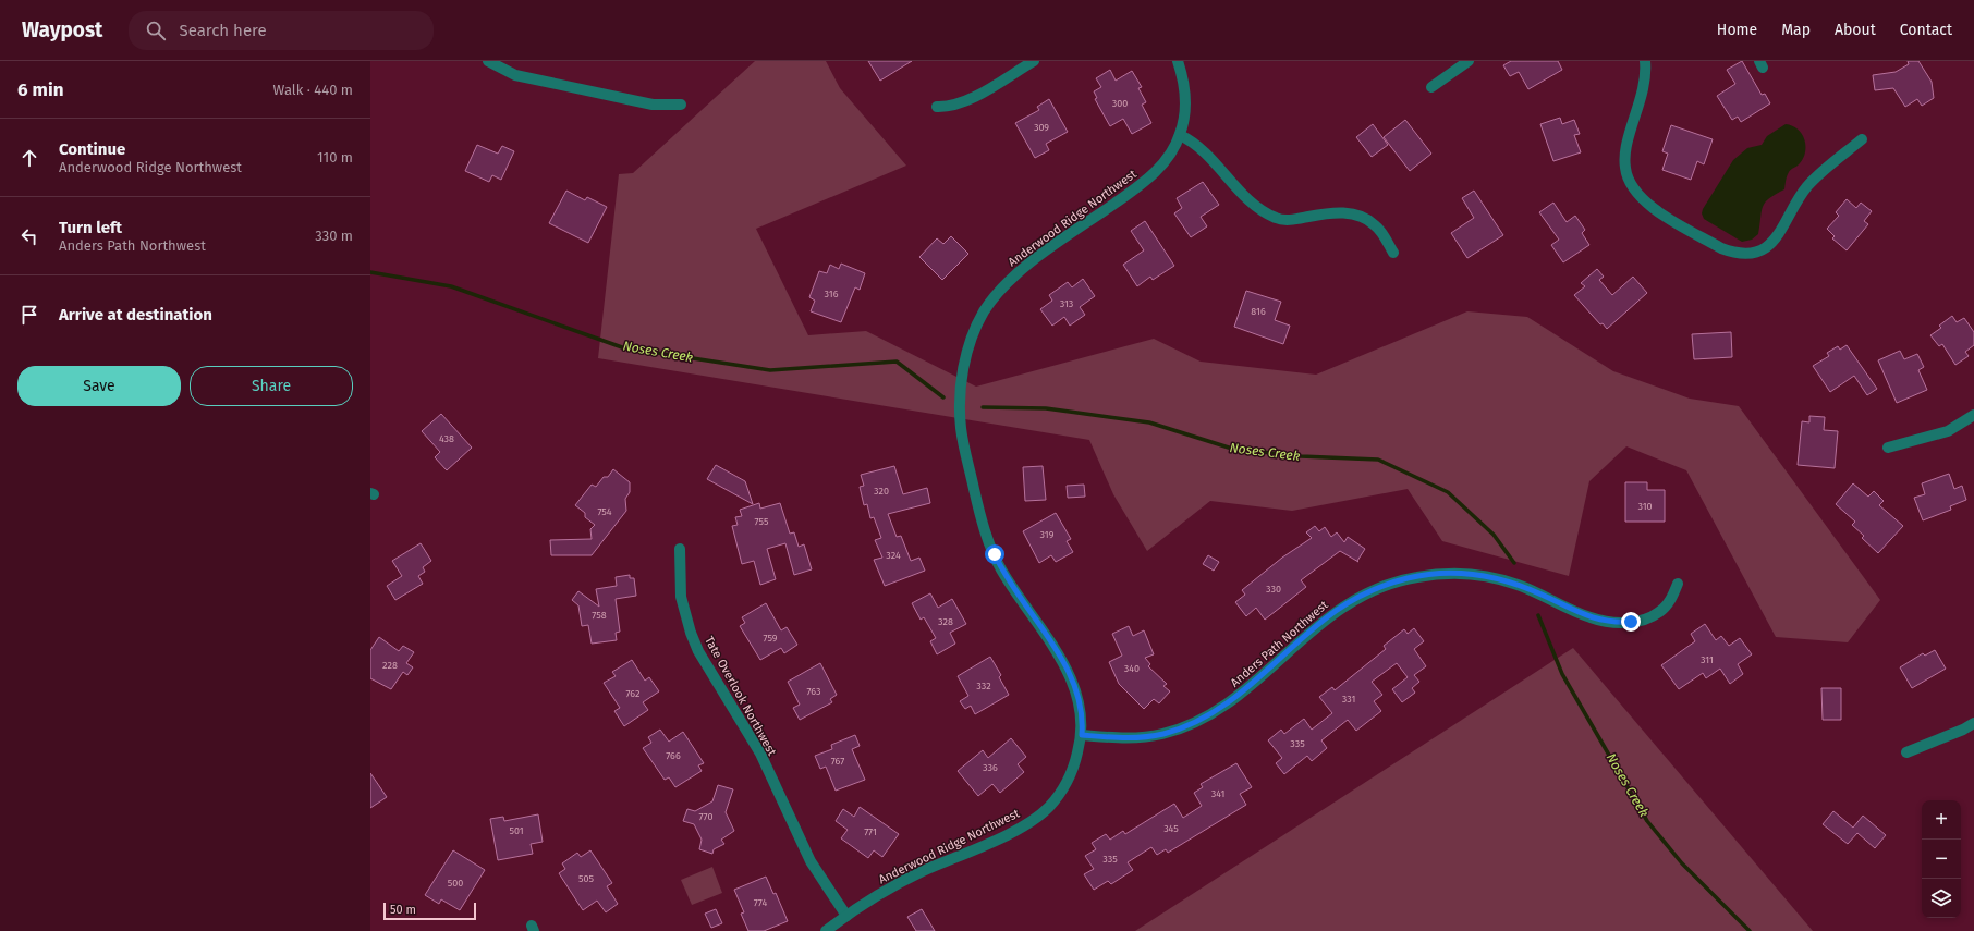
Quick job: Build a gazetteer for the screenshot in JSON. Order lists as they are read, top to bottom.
{
  "streets": {
    "street": ["Anderwood Ridge Northwest", "Anders Path Northwest", "Tate Overlook Northwest"]
  },
  "crossings": [
    ["Anderwood Ridge Northwest", "Anders Path Northwest"],
    ["Anderwood Ridge Northwest", "Tate Overlook Northwest"]
  ],
  "water": ["Noses Creek"],
  "house_numbers": [
    "300",
    "309",
    "316",
    "313",
    "816",
    "438",
    "320",
    "310",
    "754",
    "755",
    "319",
    "324",
    "330",
    "758",
    "328",
    "759",
    "311",
    "228",
    "340",
    "332",
    "763",
    "762",
    "331",
    "335",
    "766",
    "767",
    "336",
    "341",
    "770",
    "345",
    "501",
    "771",
    "335",
    "505",
    "500",
    "774"
  ],
  "scale_bar": "50 m",
  "page": {
    "header": "Waypost",
    "search": "Search here",
    "nav": [
      "Home",
      "Map",
      "About",
      "Contact"
    ],
    "heading": ["6 min", "Walk · 440 m"],
    "list": [
      ["Continue", "Anderwood Ridge Northwest", "110 m"],
      ["Turn left", "Anders Path Northwest", "330 m"],
      "Arrive at destination"
    ],
    "buttons": ["Save", "Share"],
    "map_buttons": ["+", "−"],
    "scale": "50 m"
  }
}
